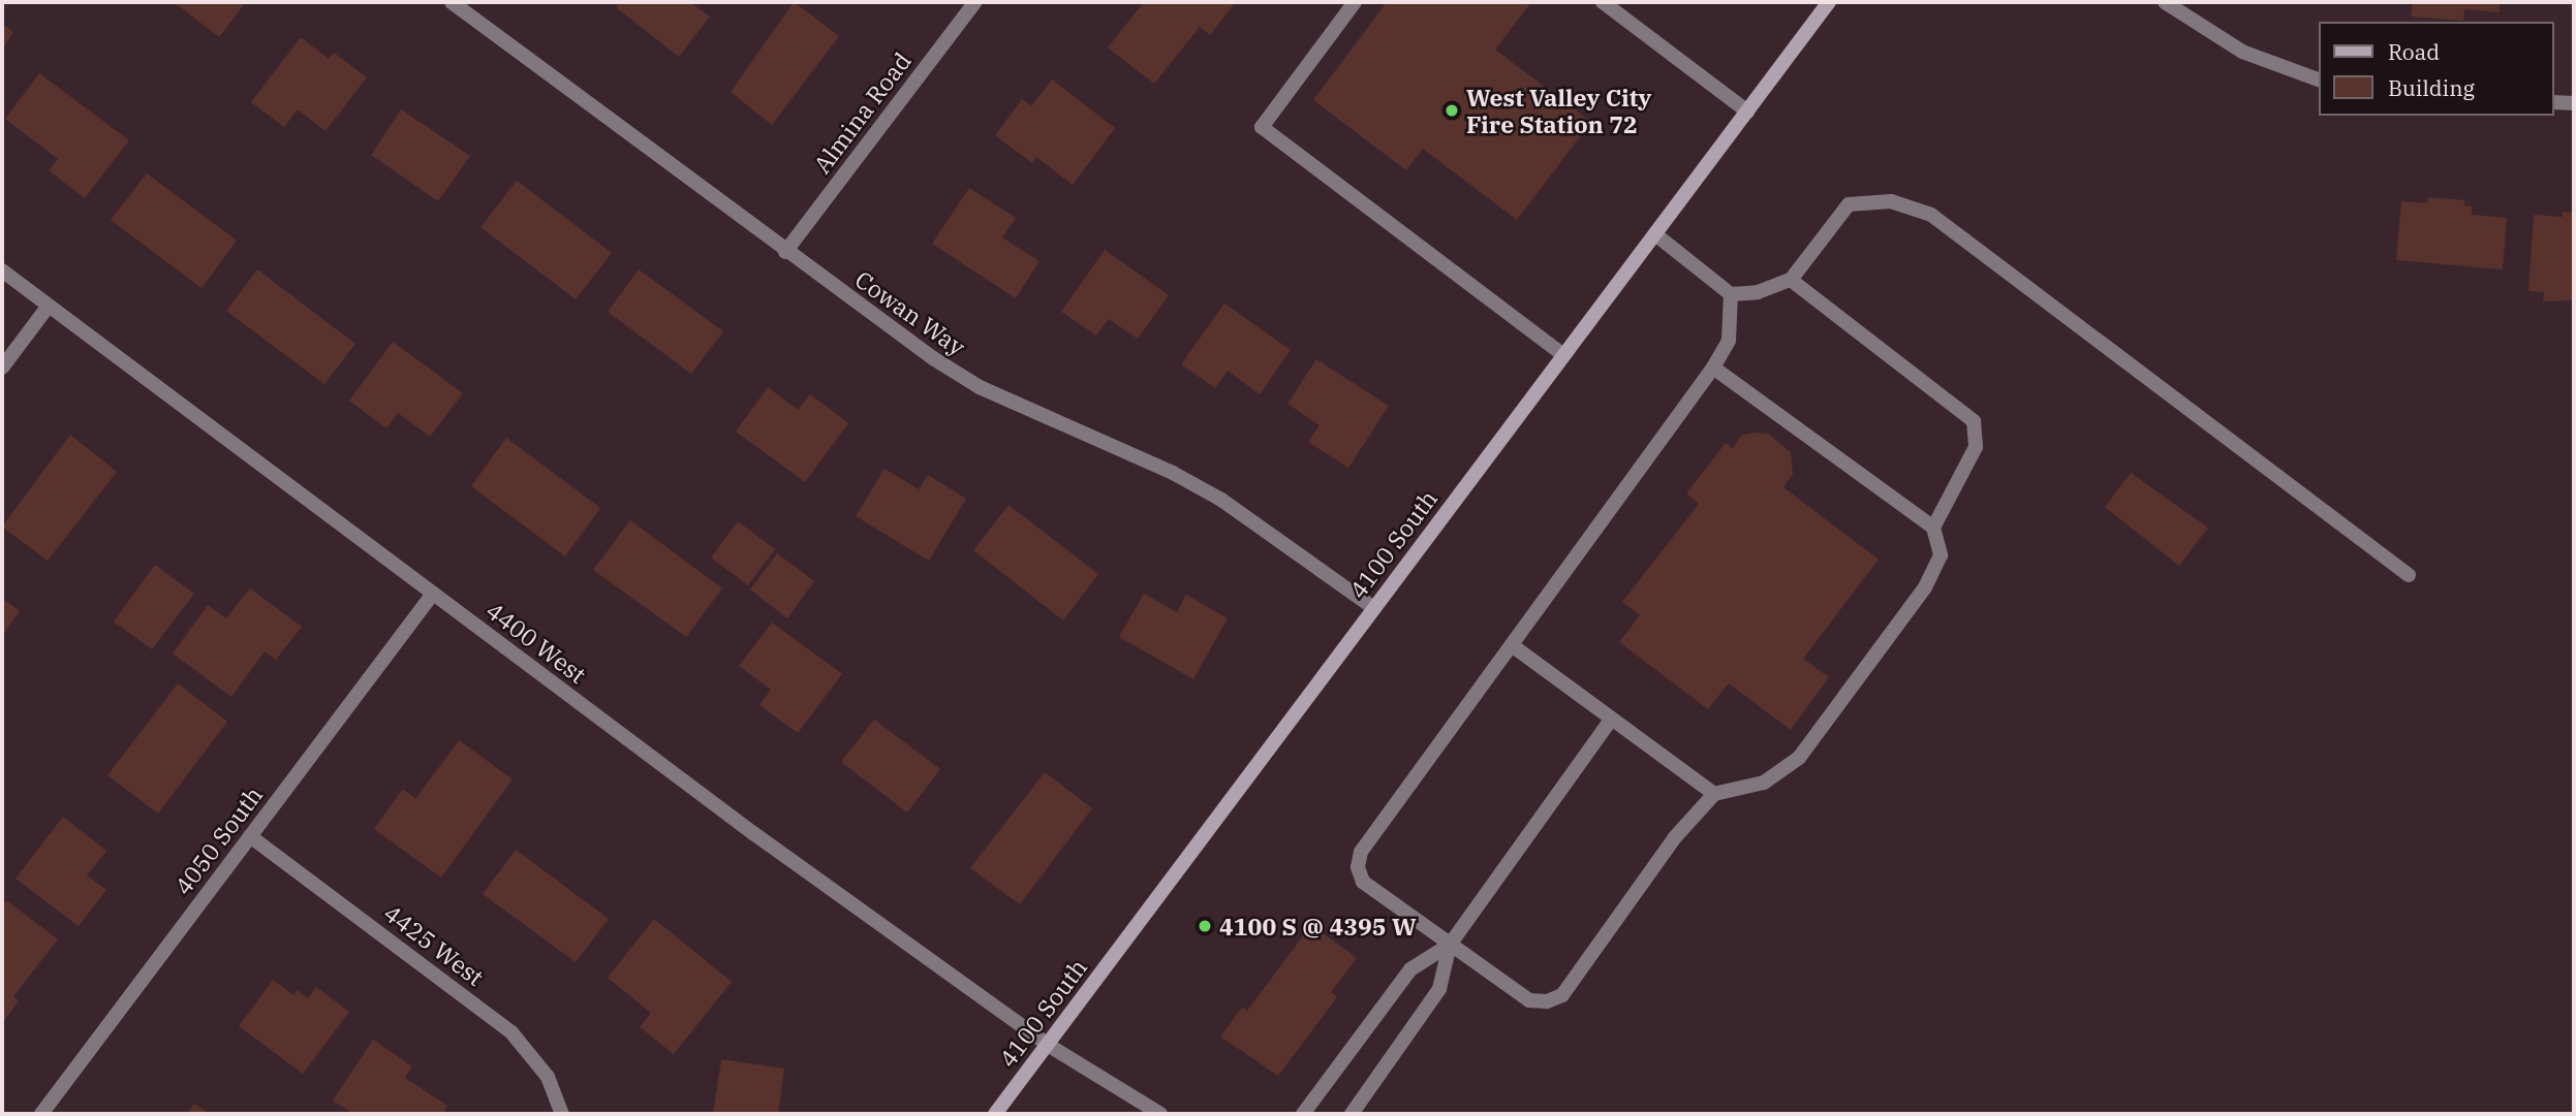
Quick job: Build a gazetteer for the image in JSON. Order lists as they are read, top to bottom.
{
  "streets": {
    "main road": ["4100 South"],
    "street": [
      "Almina Road",
      "Cowan Way",
      "4400 West",
      "4050 South",
      "4425 West"
    ]
  },
  "crossings": [
    ["Almina Road", "Cowan Way"],
    ["Cowan Way", "4100 South"],
    ["4100 South", "4400 West"],
    ["4400 West", "4050 South"],
    ["4050 South", "4425 West"]
  ],
  "places": ["West Valley City Fire Station 72", "4100 S @ 4395 W"],
  "legend": ["Road", "Building"]
}
